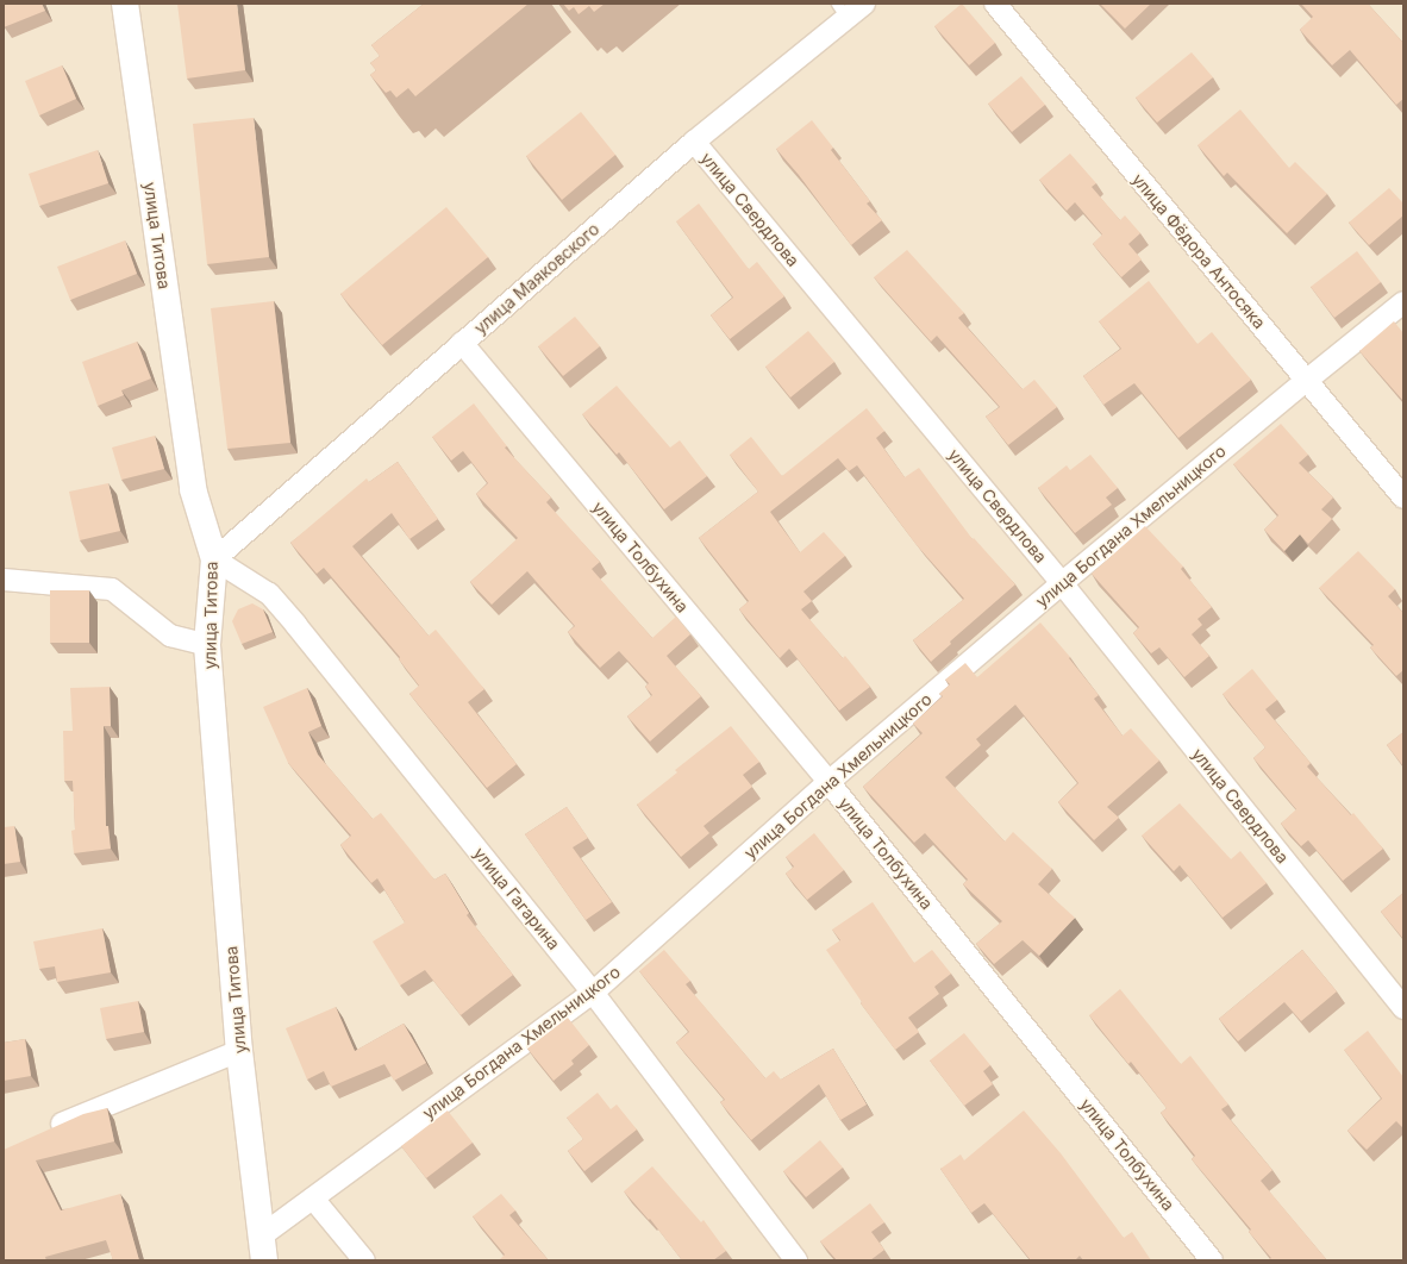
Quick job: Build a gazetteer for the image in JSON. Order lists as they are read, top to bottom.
{
  "streets": {
    "street": [
      "улица Свердлова",
      "улица Титова",
      "улица Фёдора Антосяка",
      "улица Маяковского",
      "улица Богдана Хмельницкого",
      "улица Толбухина",
      "улица Гагарина"
    ]
  },
  "crossings": [
    ["улица Свердлова", "улица Маяковского"],
    ["улица Свердлова", "улица Богдана Хмельницкого"],
    ["улица Титова", "улица Маяковского"],
    ["улица Титова", "улица Богдана Хмельницкого"],
    ["улица Титова", "улица Гагарина"],
    ["улица Фёдора Антосяка", "улица Богдана Хмельницкого"],
    ["улица Маяковского", "улица Толбухина"],
    ["улица Маяковского", "улица Гагарина"],
    ["улица Богдана Хмельницкого", "улица Толбухина"],
    ["улица Богдана Хмельницкого", "улица Гагарина"]
  ]
}
